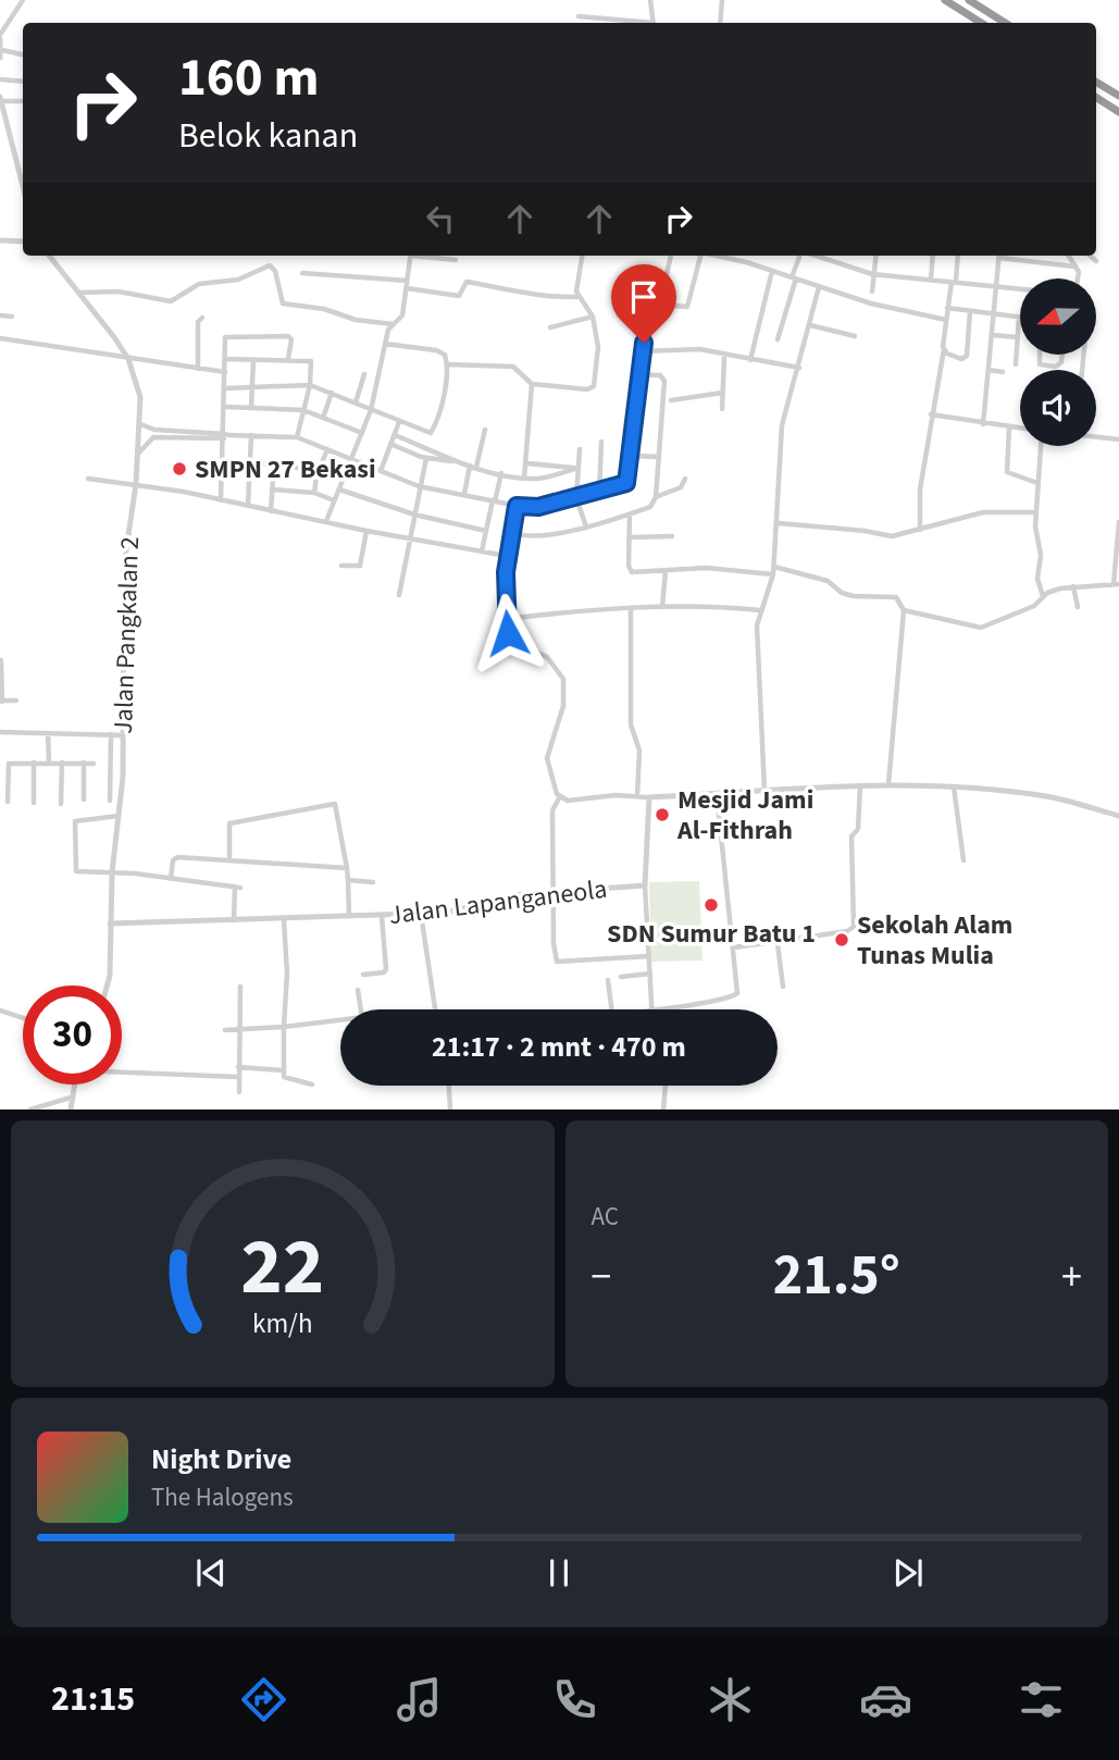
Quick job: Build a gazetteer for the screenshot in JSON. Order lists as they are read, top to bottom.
{
  "streets": {
    "street": ["Jalan Pangkalan 2", "Jalan Lapanganeola"]
  },
  "crossings": [
    ["Jalan Pangkalan 2", "Jalan Lapanganeola"]
  ],
  "places": [
    "SMPN 27 Bekasi",
    "Mesjid Jami Al-Fithrah",
    "SDN Sumur Batu 1",
    "Sekolah Alam Tunas Mulia"
  ],
  "north": "left",
  "page": {
    "turn": ["160 m", "Belok kanan"],
    "limit": "30",
    "trip": "21:17 · 2 mnt · 470 m",
    "tile": "AC",
    "heat": ["−", "21.5°", "+"],
    "song": ["Night Drive", "The Halogens"],
    "tabs": "21:15",
    "gauge": ["22", "km/h"]
  }
}
